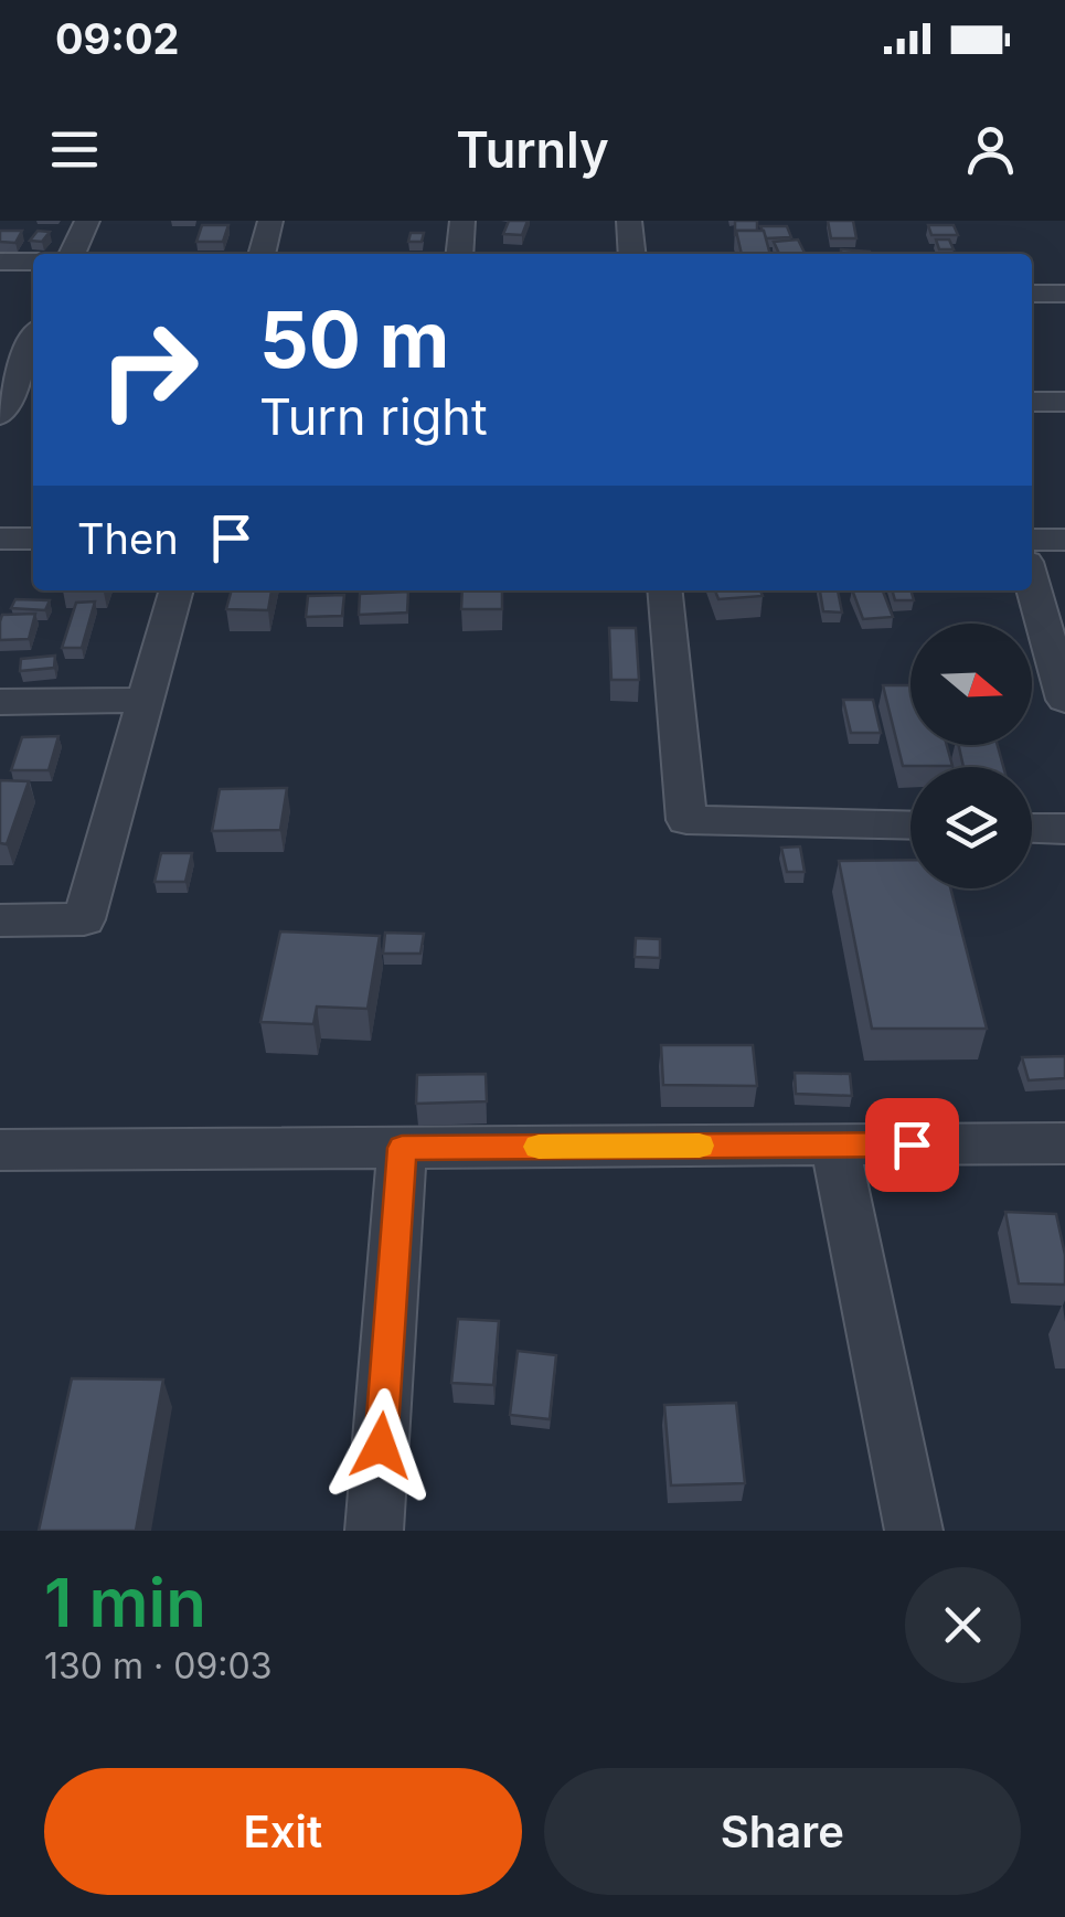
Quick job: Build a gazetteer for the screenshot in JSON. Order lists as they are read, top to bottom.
{
  "north": "right",
  "page": {
    "status": "09:02",
    "header": "Turnly",
    "turn": ["50 m", "Turn right"],
    "then": "Then",
    "heading": ["1 min", "130 m · 09:03"],
    "buttons": ["Exit", "Share"]
  }
}
